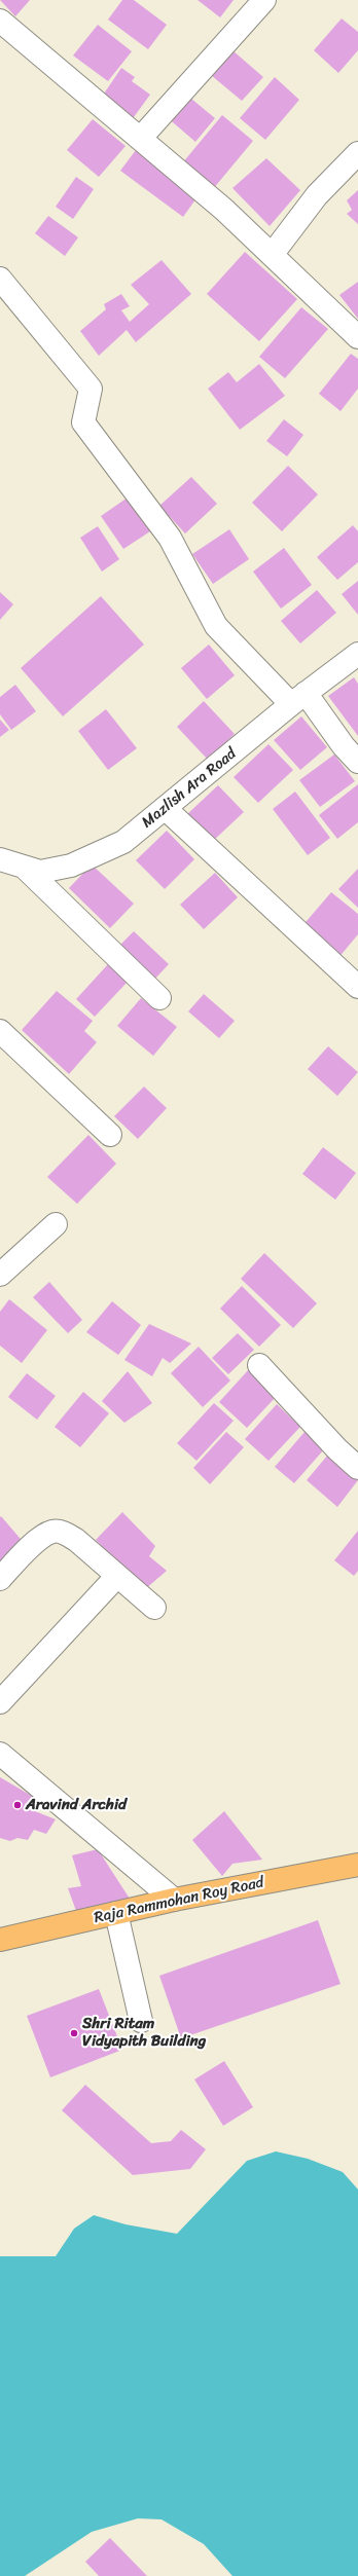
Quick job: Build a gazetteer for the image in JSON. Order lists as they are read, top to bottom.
{
  "streets": {
    "main road": ["Raja Rammohan Roy Road"],
    "street": ["Mazlish Ara Road"]
  },
  "places": ["Aravind Archid", "Shri Ritam Vidyapith Building"]
}
